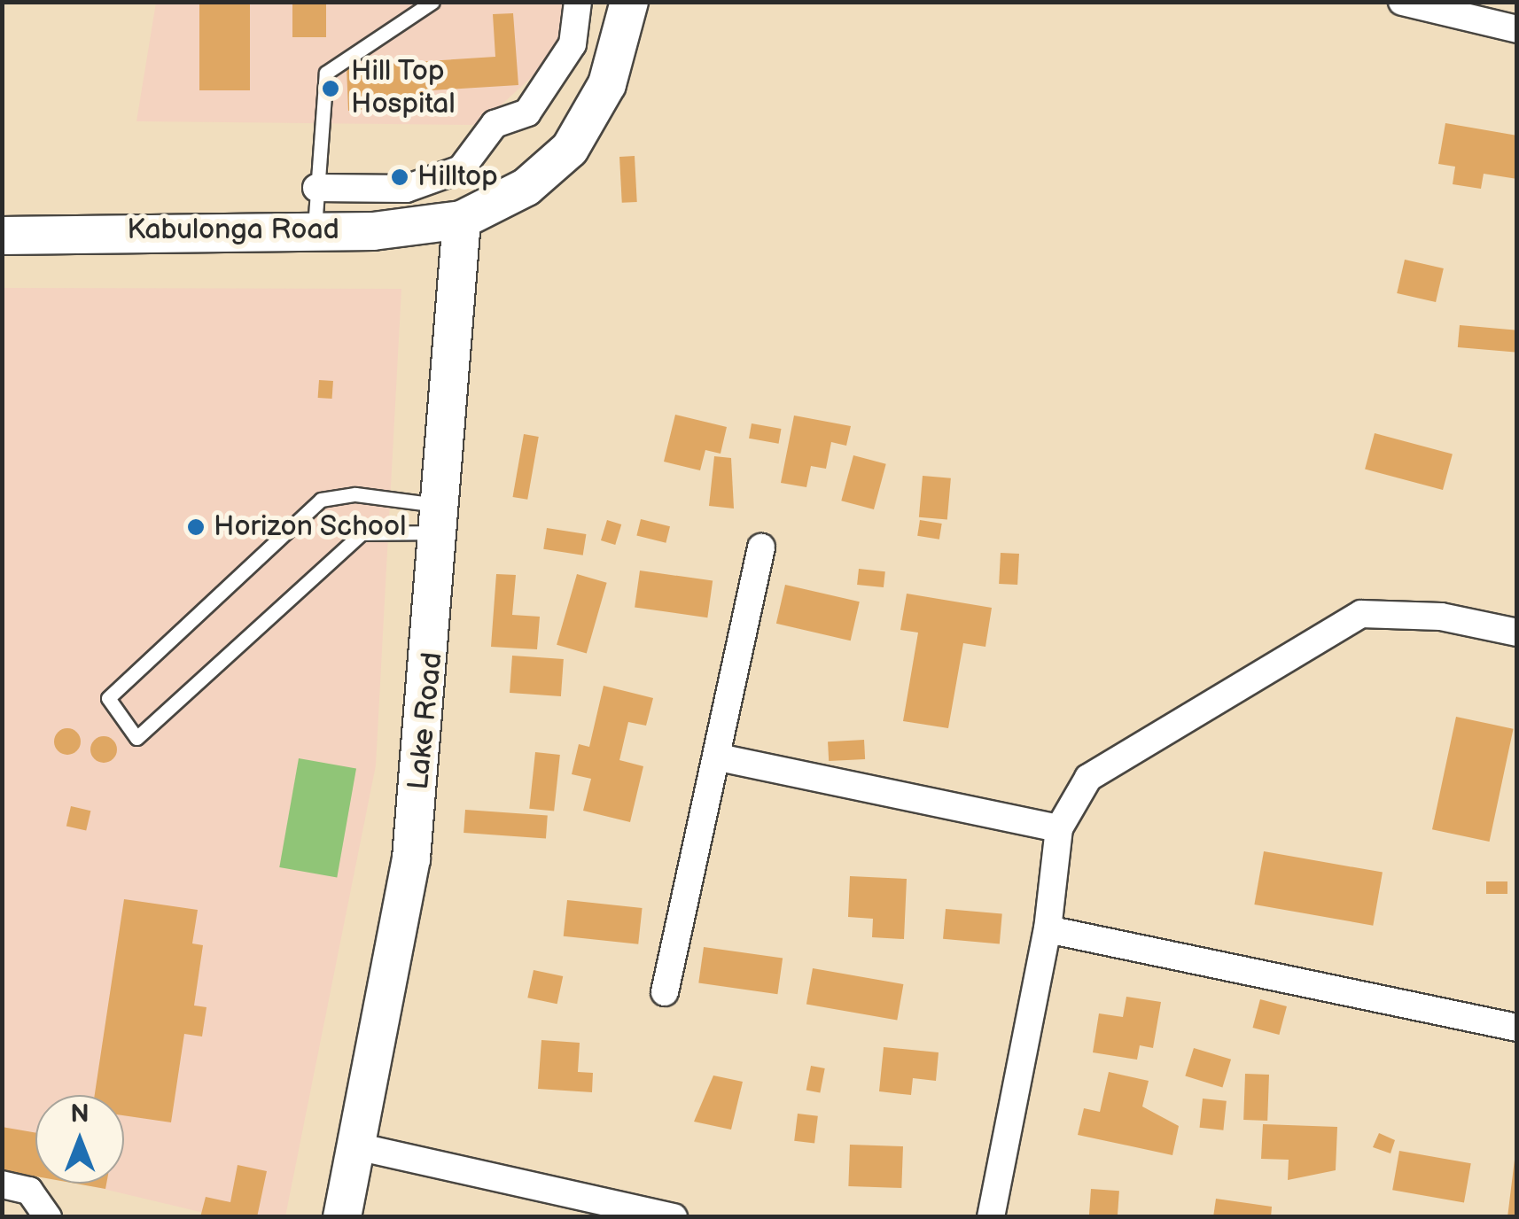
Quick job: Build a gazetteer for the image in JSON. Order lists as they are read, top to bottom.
{
  "streets": {
    "main road": ["Kabulonga Road", "Lake Road"]
  },
  "crossings": [
    ["Kabulonga Road", "Lake Road"]
  ],
  "places": ["Hill Top Hospital", "Hilltop", "Horizon School"],
  "north": "top"
}
